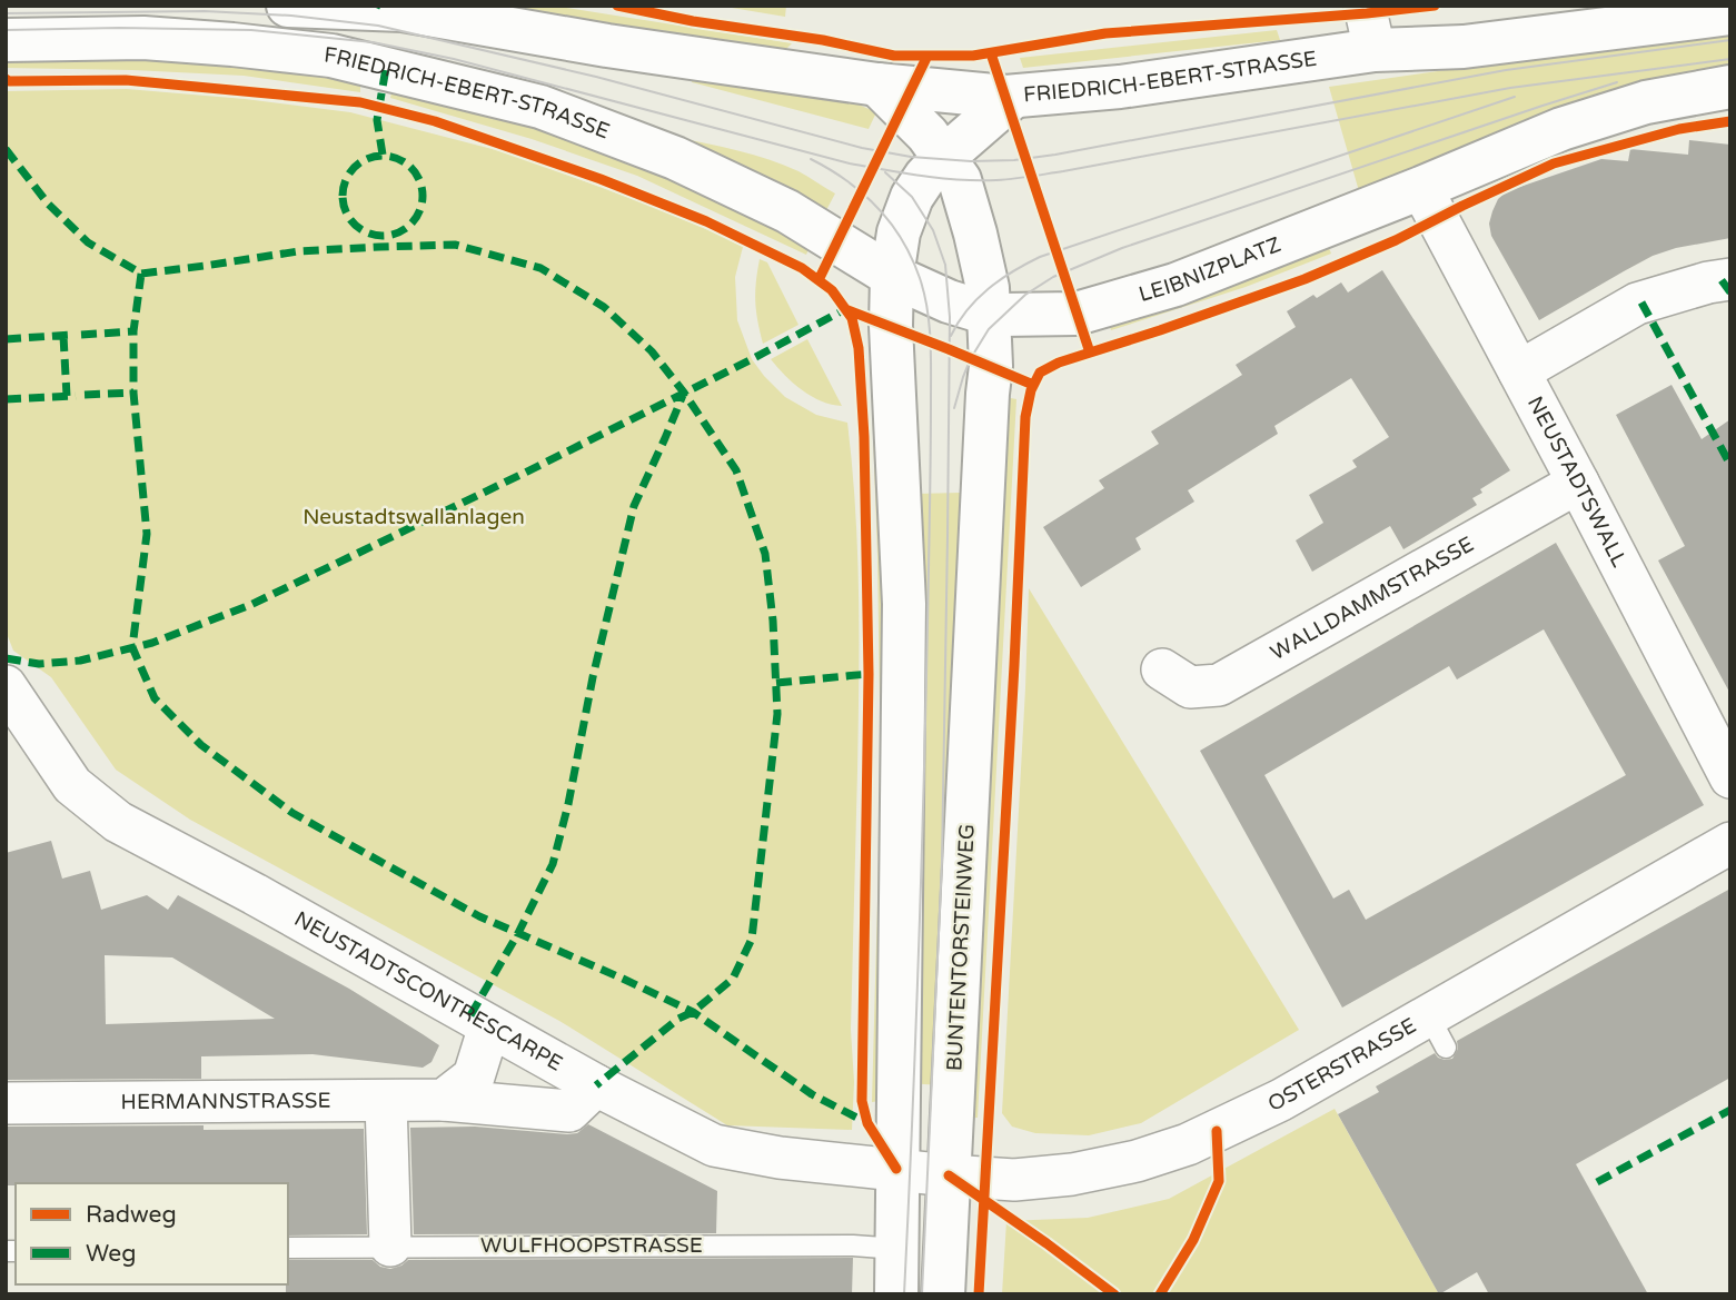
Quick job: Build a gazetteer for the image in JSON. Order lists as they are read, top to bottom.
{
  "streets": {
    "main road": ["FRIEDRICH-EBERT-STRASSE", "LEIBNIZPLATZ", "BUNTENTORSTEINWEG"],
    "street": [
      "NEUSTADTSWALL",
      "WALLDAMMSTRASSE",
      "NEUSTADTSCONTRESCARPE",
      "OSTERSTRASSE",
      "HERMANNSTRASSE"
    ],
    "lane": ["WULFHOOPSTRASSE"]
  },
  "crossings": [
    ["FRIEDRICH-EBERT-STRASSE", "LEIBNIZPLATZ"],
    ["FRIEDRICH-EBERT-STRASSE", "BUNTENTORSTEINWEG"],
    ["LEIBNIZPLATZ", "NEUSTADTSWALL"],
    ["LEIBNIZPLATZ", "BUNTENTORSTEINWEG"],
    ["NEUSTADTSWALL", "WALLDAMMSTRASSE"],
    ["BUNTENTORSTEINWEG", "NEUSTADTSCONTRESCARPE"],
    ["BUNTENTORSTEINWEG", "OSTERSTRASSE"],
    ["BUNTENTORSTEINWEG", "WULFHOOPSTRASSE"],
    ["NEUSTADTSCONTRESCARPE", "OSTERSTRASSE"],
    ["NEUSTADTSCONTRESCARPE", "HERMANNSTRASSE"]
  ],
  "parks": ["Neustadtswallanlagen"],
  "legend": ["Radweg", "Weg"]
}
